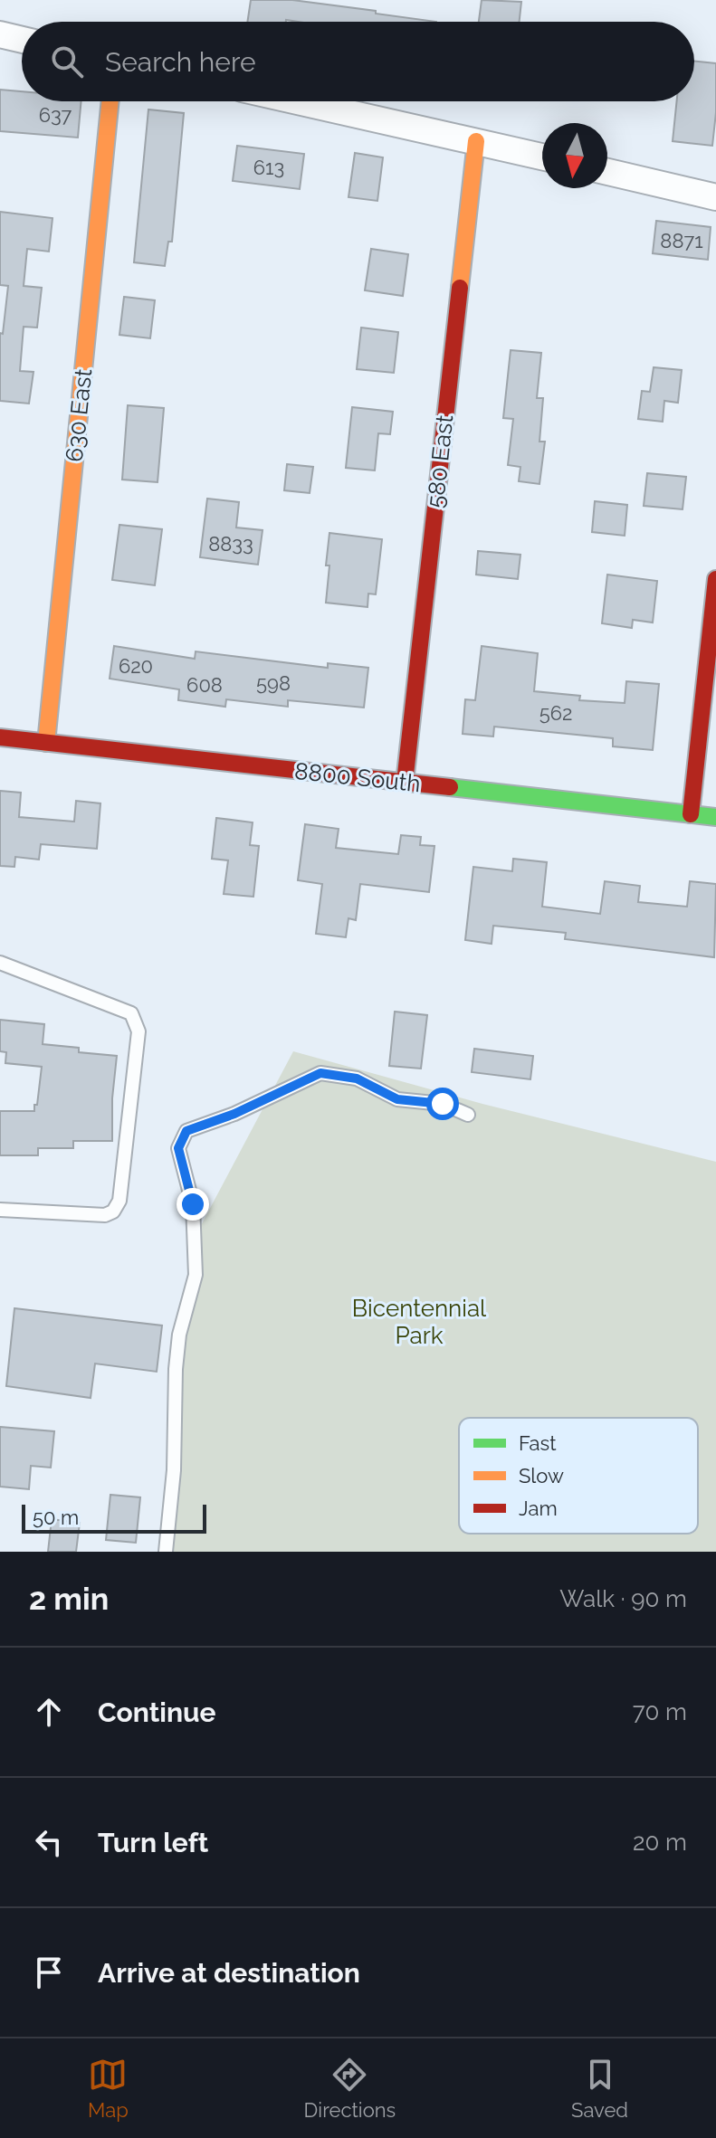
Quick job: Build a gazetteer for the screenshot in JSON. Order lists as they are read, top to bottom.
{
  "streets": {
    "street": ["630 East", "580 East", "8800 South"]
  },
  "crossings": [
    ["630 East", "8800 South"],
    ["580 East", "8800 South"]
  ],
  "parks": ["Bicentennial Park"],
  "house_numbers": [
    "637",
    "613",
    "8871",
    "8833",
    "620",
    "598",
    "608",
    "562"
  ],
  "legend": ["Fast", "Slow", "Jam"],
  "scale_bar": "50 m",
  "north": "bottom",
  "page": {
    "search": "Search here",
    "scale": "50 m",
    "heading": ["2 min", "Walk · 90 m"],
    "list": [
      ["Continue", "70 m"],
      ["Turn left", "20 m"],
      "Arrive at destination"
    ],
    "nav": ["Map", "Directions", "Saved"]
  }
}
